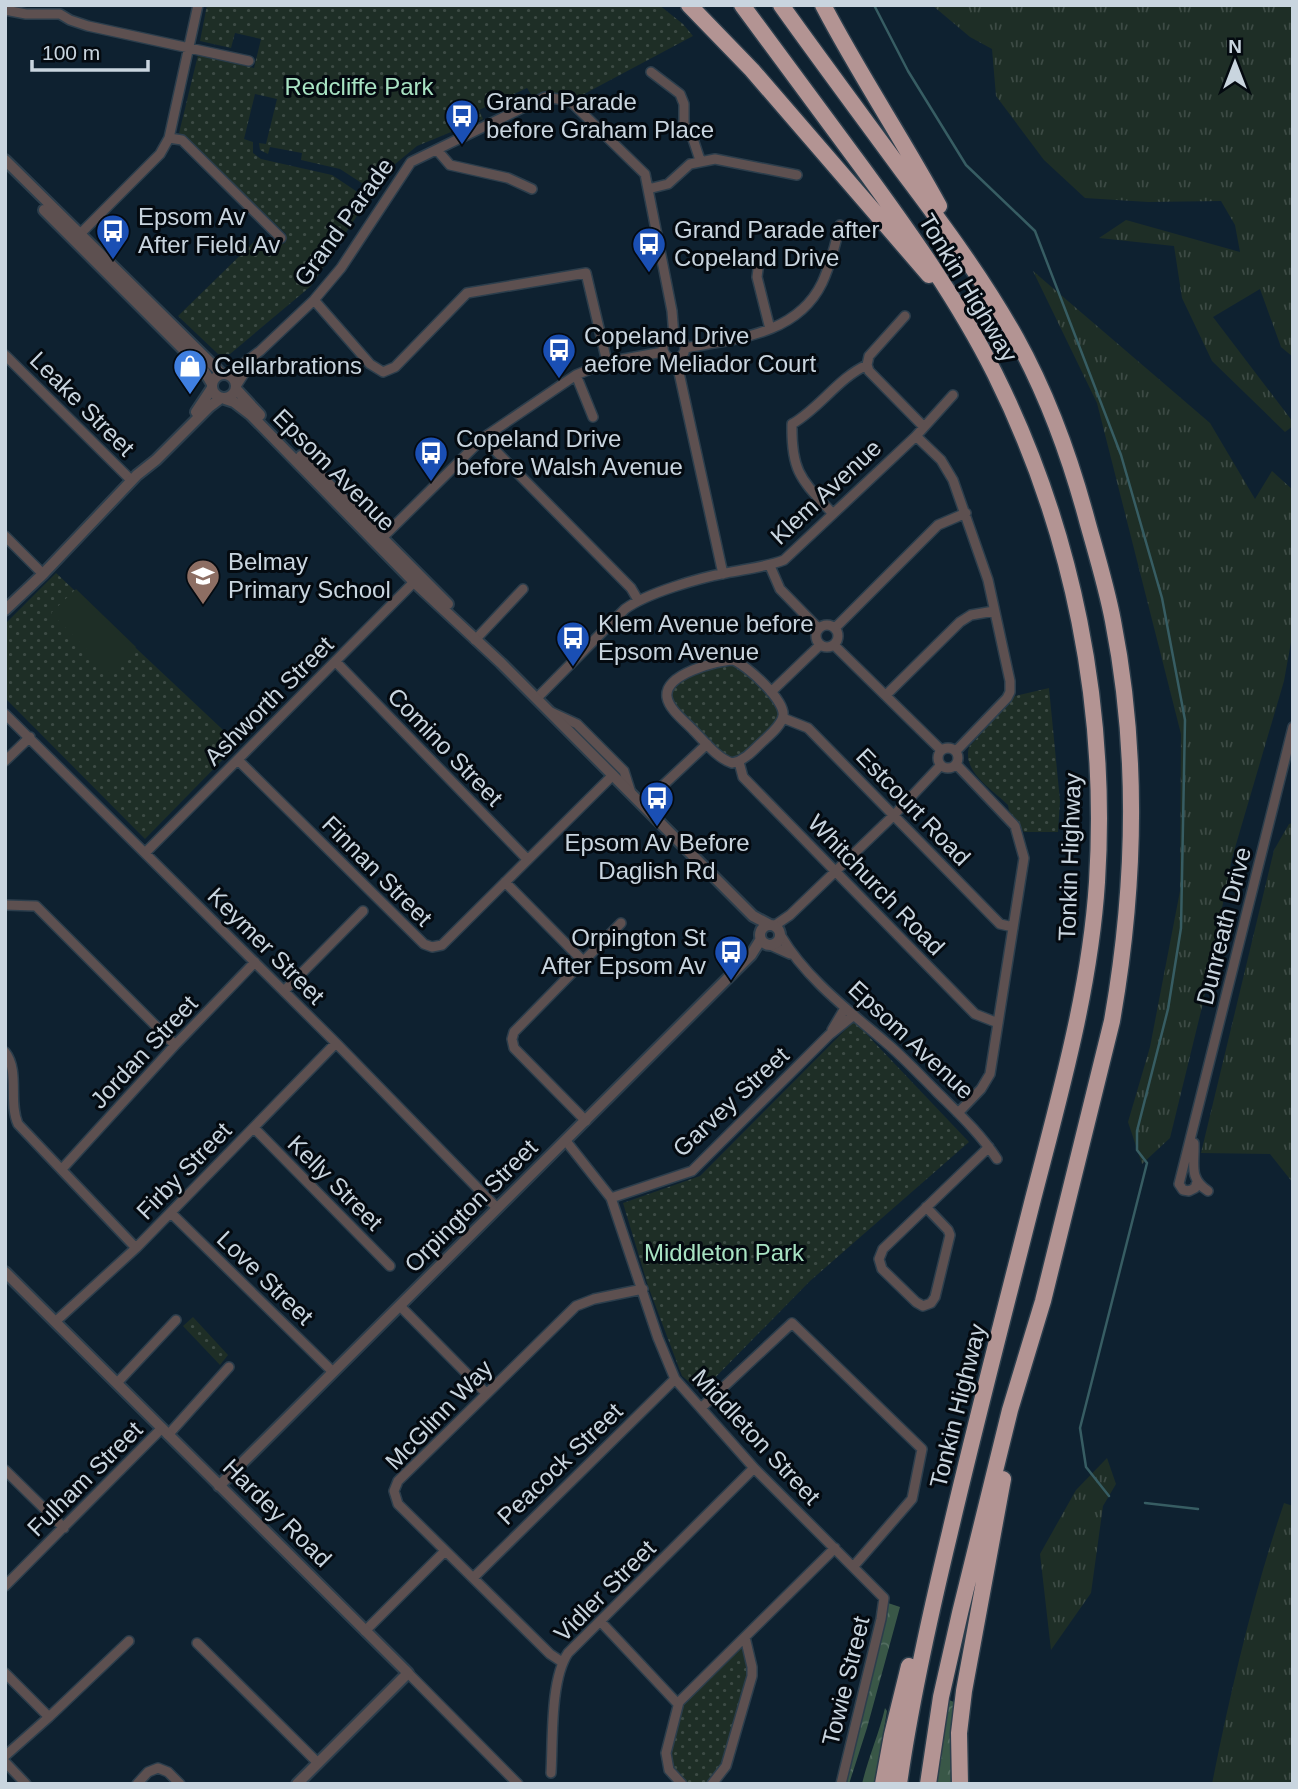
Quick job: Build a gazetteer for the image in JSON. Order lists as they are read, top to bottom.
{
  "streets": {
    "highway": ["Tonkin Highway"],
    "street": [
      "Grand Parade",
      "Leake Street",
      "Epsom Avenue",
      "Klem Avenue",
      "Ashworth Street",
      "Comino Street",
      "Estcourt Road",
      "Finnan Street",
      "Whitchurch Road",
      "Dunreath Drive",
      "Keymer Street",
      "Jordan Street",
      "Garvey Street",
      "Firby Street",
      "Kelly Street",
      "Orpington Street",
      "Love Street",
      "McGlinn Way",
      "Middleton Street",
      "Peacock Street",
      "Fulham Street",
      "Hardey Road",
      "Vidler Street",
      "Towie Street"
    ]
  },
  "crossings": [
    ["Grand Parade", "Epsom Avenue"],
    ["Epsom Avenue", "Klem Avenue"],
    ["Epsom Avenue", "Ashworth Street"],
    ["Epsom Avenue", "Finnan Street"],
    ["Epsom Avenue", "Garvey Street"],
    ["Epsom Avenue", "Orpington Street"],
    ["Ashworth Street", "Comino Street"],
    ["Ashworth Street", "Finnan Street"],
    ["Ashworth Street", "Keymer Street"],
    ["Comino Street", "Finnan Street"],
    ["Estcourt Road", "Whitchurch Road"],
    ["Keymer Street", "Jordan Street"],
    ["Keymer Street", "Firby Street"],
    ["Keymer Street", "Orpington Street"],
    ["Garvey Street", "Middleton Street"],
    ["Firby Street", "Kelly Street"],
    ["Firby Street", "Love Street"],
    ["Firby Street", "Hardey Road"],
    ["Orpington Street", "Love Street"],
    ["Orpington Street", "Middleton Street"],
    ["Orpington Street", "Hardey Road"],
    ["McGlinn Way", "Middleton Street"],
    ["McGlinn Way", "Peacock Street"],
    ["McGlinn Way", "Vidler Street"],
    ["Middleton Street", "Peacock Street"],
    ["Middleton Street", "Vidler Street"],
    ["Middleton Street", "Towie Street"],
    ["Fulham Street", "Hardey Road"]
  ],
  "parks": ["Redcliffe Park", "Middleton Park"],
  "places": {
    "bus stop": [
      "Grand Parade before Graham Place",
      "Epsom Av After Field Av",
      "Grand Parade after Copeland Drive",
      "Copeland Drive aefore Meliador Court",
      "Copeland Drive before Walsh Avenue",
      "Klem Avenue before Epsom Avenue",
      "Epsom Av Before Daglish Rd",
      "Orpington St After Epsom Av"
    ],
    "shop": ["Cellarbrations"],
    "school or university": ["Belmay Primary School"]
  },
  "scale_bar": "100 m",
  "north": "top"
}
